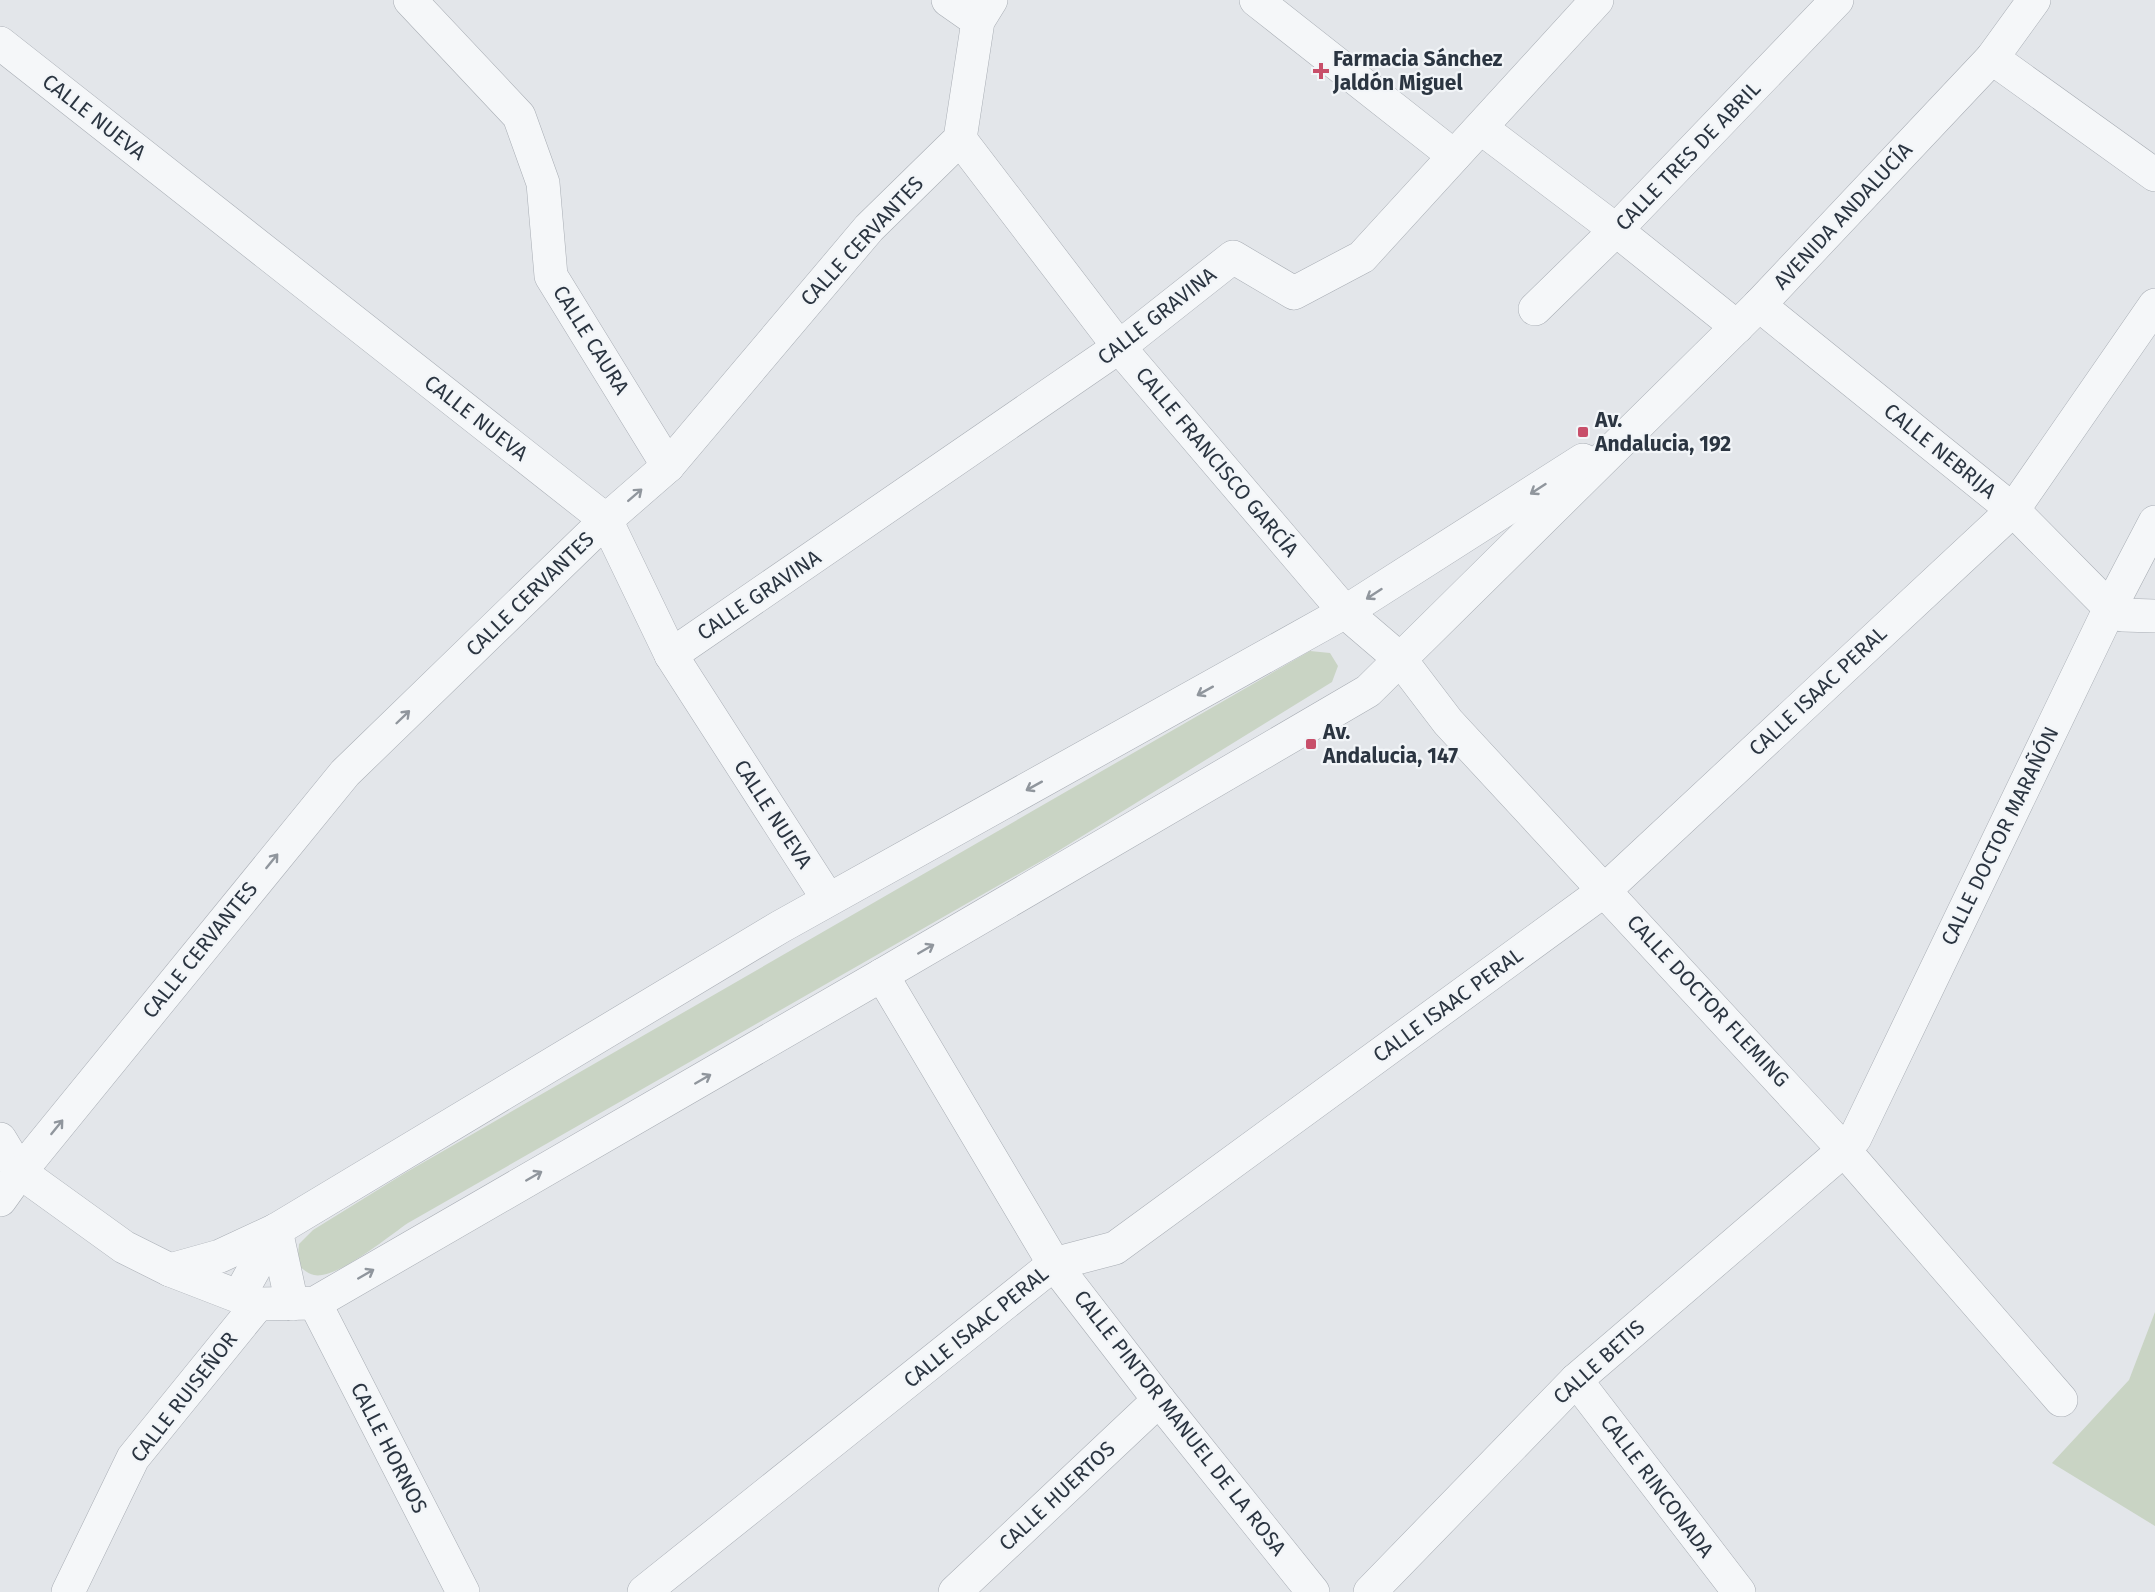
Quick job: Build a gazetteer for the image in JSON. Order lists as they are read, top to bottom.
{
  "streets": {
    "street": [
      "CALLE NUEVA",
      "CALLE TRES DE ABRIL",
      "AVENIDA ANDALUCÍA",
      "CALLE CERVANTES",
      "CALLE GRAVINA",
      "CALLE CAURA",
      "CALLE NEBRIJA",
      "CALLE FRANCISCO GARCÍA",
      "CALLE ISAAC PERAL",
      "CALLE DOCTOR MARAÑÓN",
      "CALLE DOCTOR FLEMING",
      "CALLE BETIS",
      "CALLE RUISEÑOR",
      "CALLE PINTOR MANUEL DE LA ROSA",
      "CALLE HORNOS",
      "CALLE RINCONADA",
      "CALLE HUERTOS"
    ]
  },
  "crossings": [
    ["CALLE NUEVA", "CALLE CERVANTES"],
    ["CALLE NUEVA", "CALLE GRAVINA"],
    ["CALLE TRES DE ABRIL", "CALLE NEBRIJA"],
    ["AVENIDA ANDALUCÍA", "CALLE NEBRIJA"],
    ["CALLE CERVANTES", "CALLE CAURA"],
    ["CALLE CERVANTES", "CALLE FRANCISCO GARCÍA"],
    ["CALLE GRAVINA", "CALLE NEBRIJA"],
    ["CALLE GRAVINA", "CALLE FRANCISCO GARCÍA"],
    ["CALLE NEBRIJA", "CALLE ISAAC PERAL"],
    ["CALLE NEBRIJA", "CALLE DOCTOR MARAÑÓN"],
    ["CALLE FRANCISCO GARCÍA", "CALLE DOCTOR FLEMING"],
    ["CALLE ISAAC PERAL", "CALLE DOCTOR FLEMING"],
    ["CALLE ISAAC PERAL", "CALLE PINTOR MANUEL DE LA ROSA"],
    ["CALLE DOCTOR MARAÑÓN", "CALLE DOCTOR FLEMING"],
    ["CALLE DOCTOR MARAÑÓN", "CALLE BETIS"],
    ["CALLE DOCTOR FLEMING", "CALLE BETIS"],
    ["CALLE BETIS", "CALLE RINCONADA"],
    ["CALLE RUISEÑOR", "CALLE HORNOS"],
    ["CALLE PINTOR MANUEL DE LA ROSA", "CALLE HUERTOS"]
  ],
  "one_way": ["CALLE CERVANTES"],
  "places": {
    "health": ["Farmacia Sánchez Jaldón Miguel"],
    "transit": ["Av. Andalucia, 192", "Av. Andalucia, 147"]
  }
}
